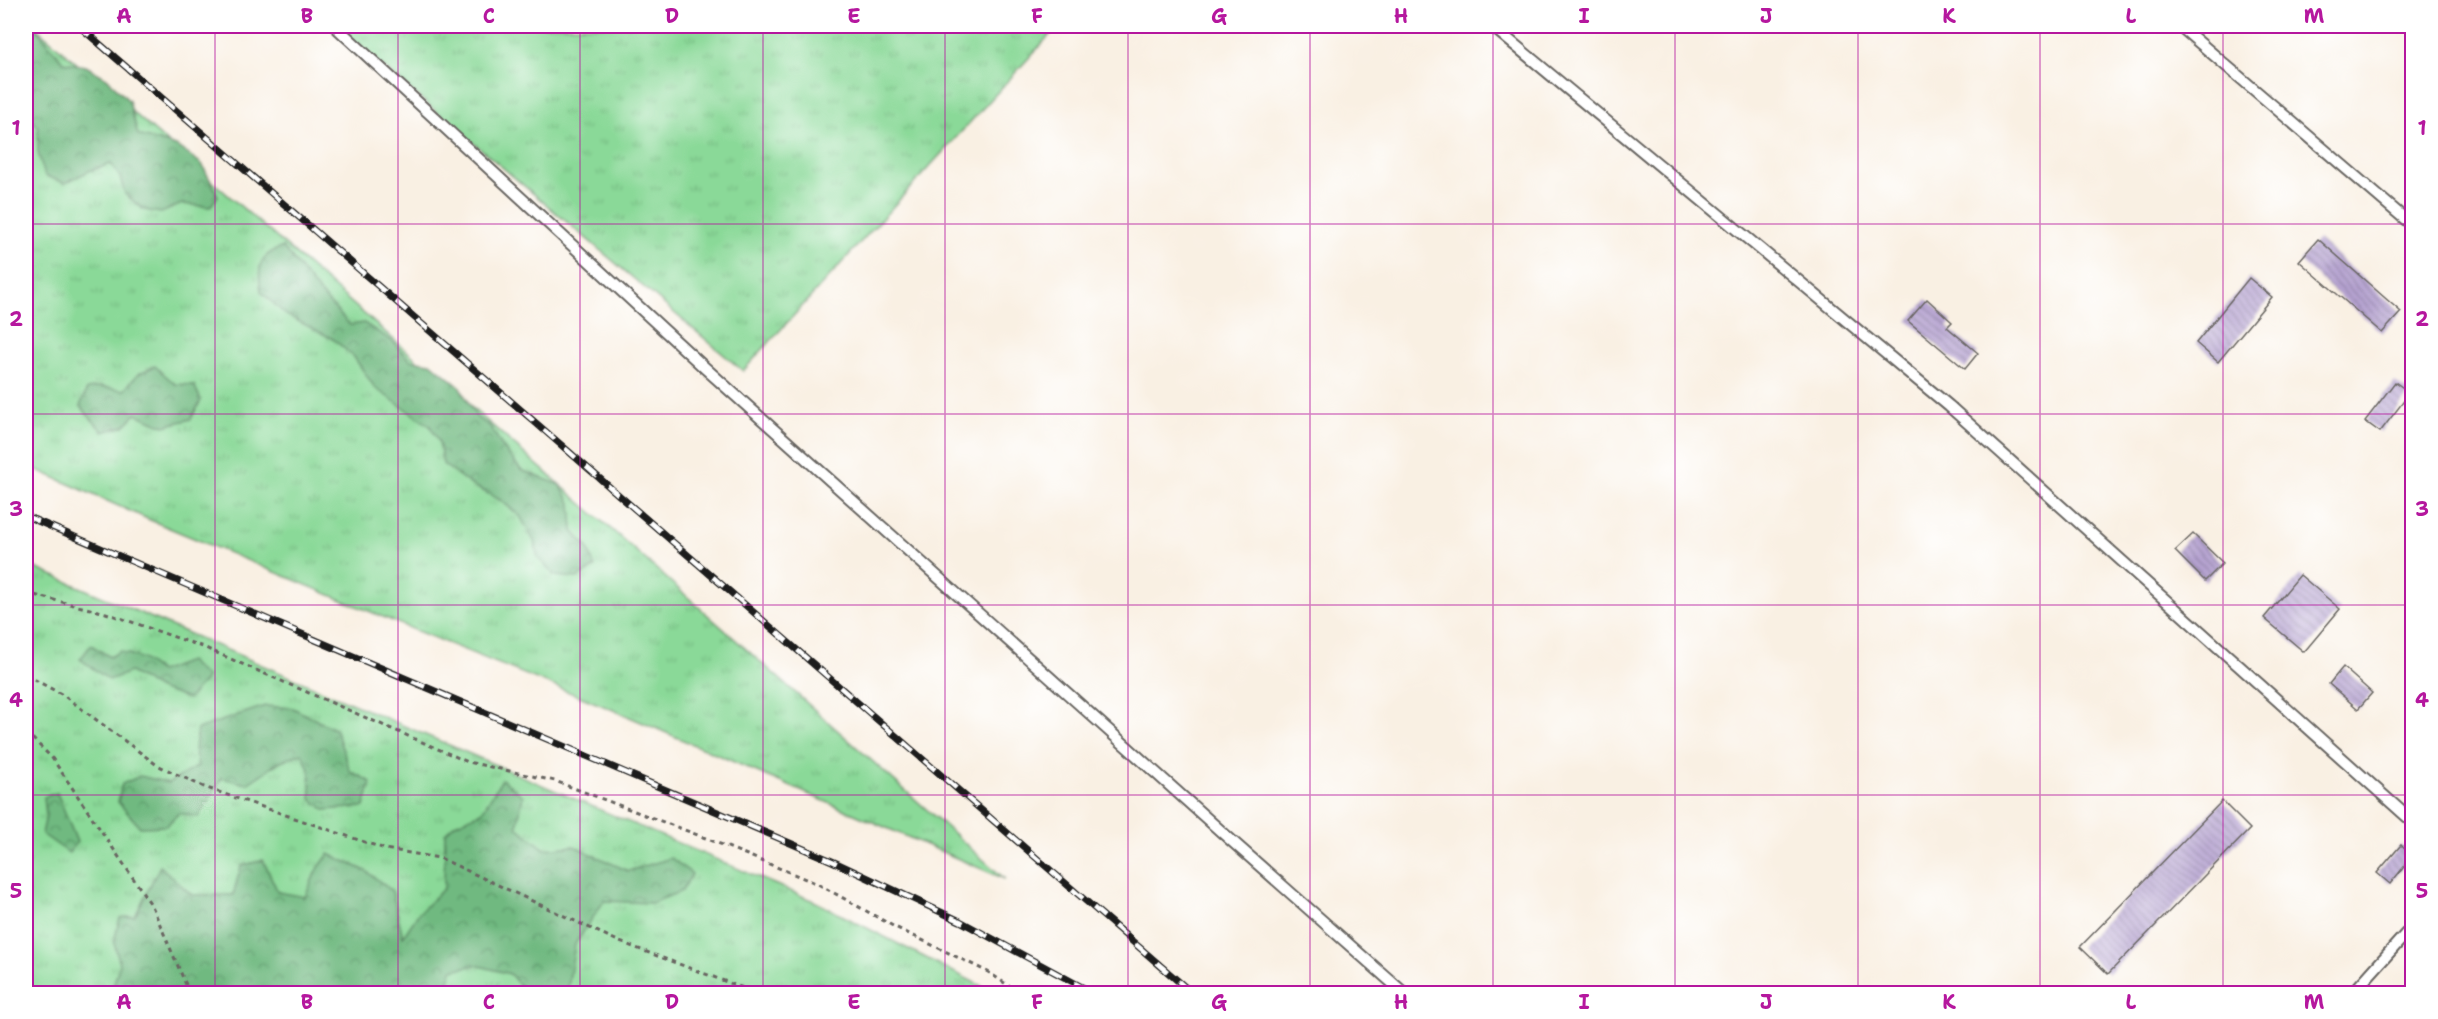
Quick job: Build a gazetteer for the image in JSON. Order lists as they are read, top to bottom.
{
  "grid": {
    "columns": [
      "A",
      "B",
      "C",
      "D",
      "E",
      "F",
      "G",
      "H",
      "I",
      "J",
      "K",
      "L",
      "M"
    ],
    "rows": [
      "1",
      "2",
      "3",
      "4",
      "5"
    ]
  }
}
